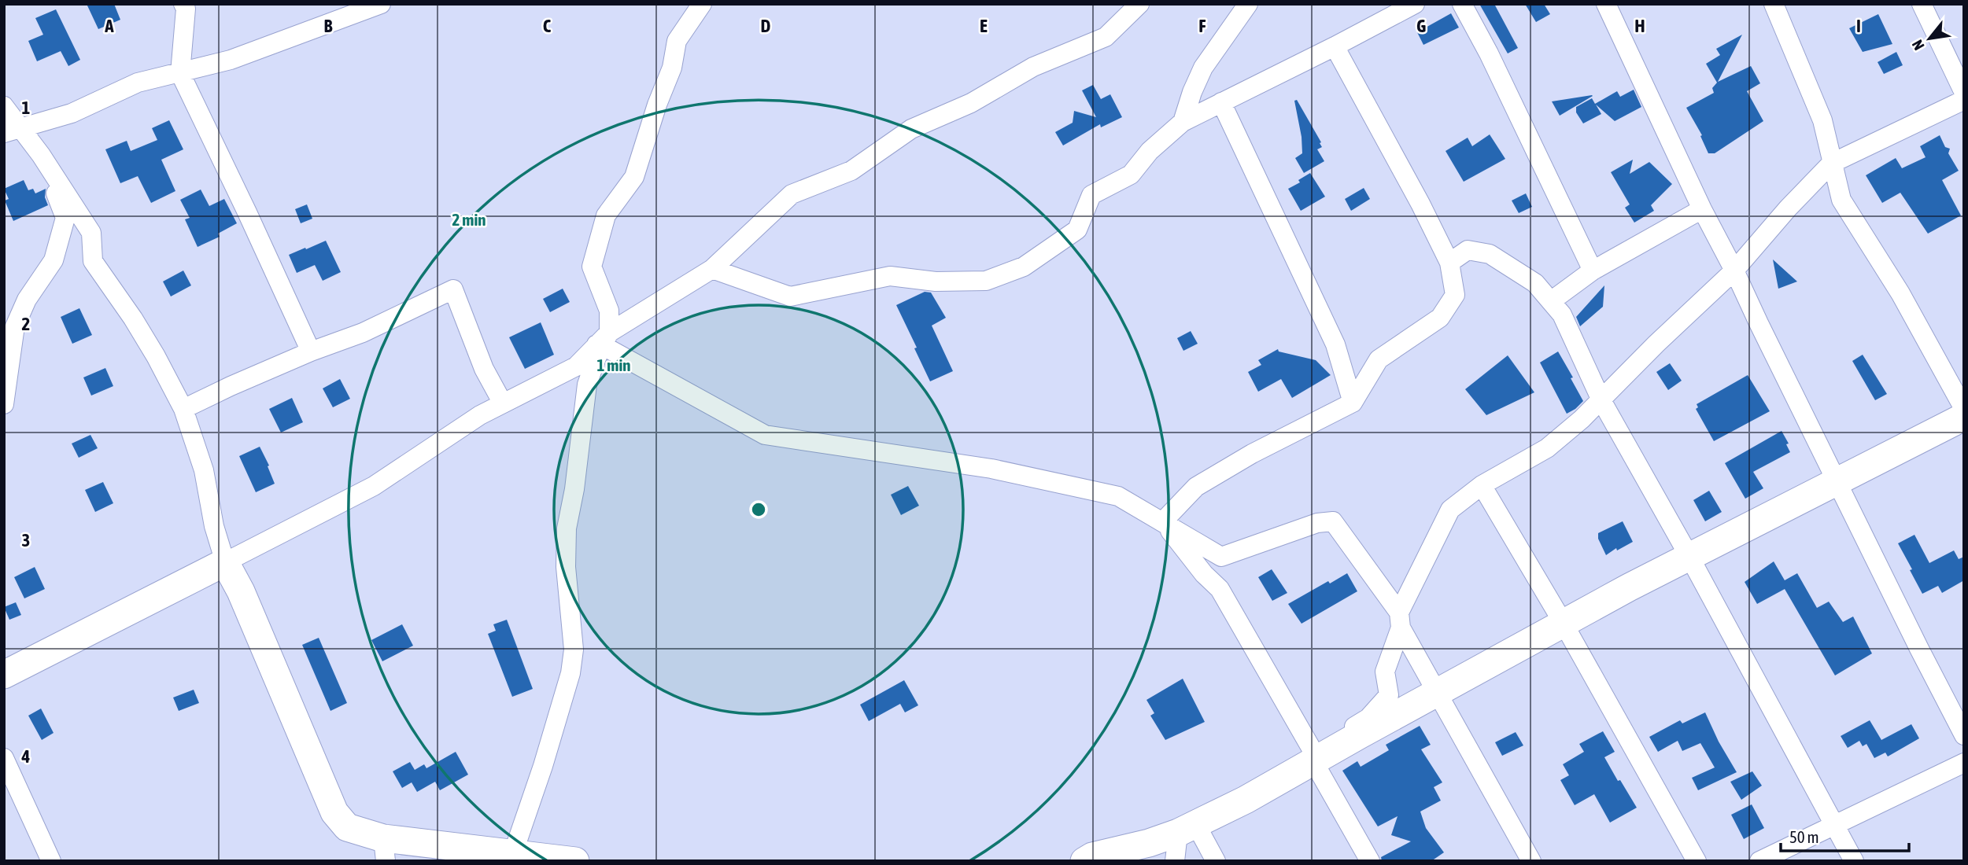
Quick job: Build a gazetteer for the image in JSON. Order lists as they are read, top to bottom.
{
  "scale_bar": "50 m",
  "north": "bottom left",
  "grid": {
    "columns": [
      "A",
      "B",
      "C",
      "D",
      "E",
      "F",
      "G",
      "H",
      "I"
    ],
    "rows": [
      "1",
      "2",
      "3",
      "4"
    ]
  },
  "rings": ["2 min", "1 min"]
}
